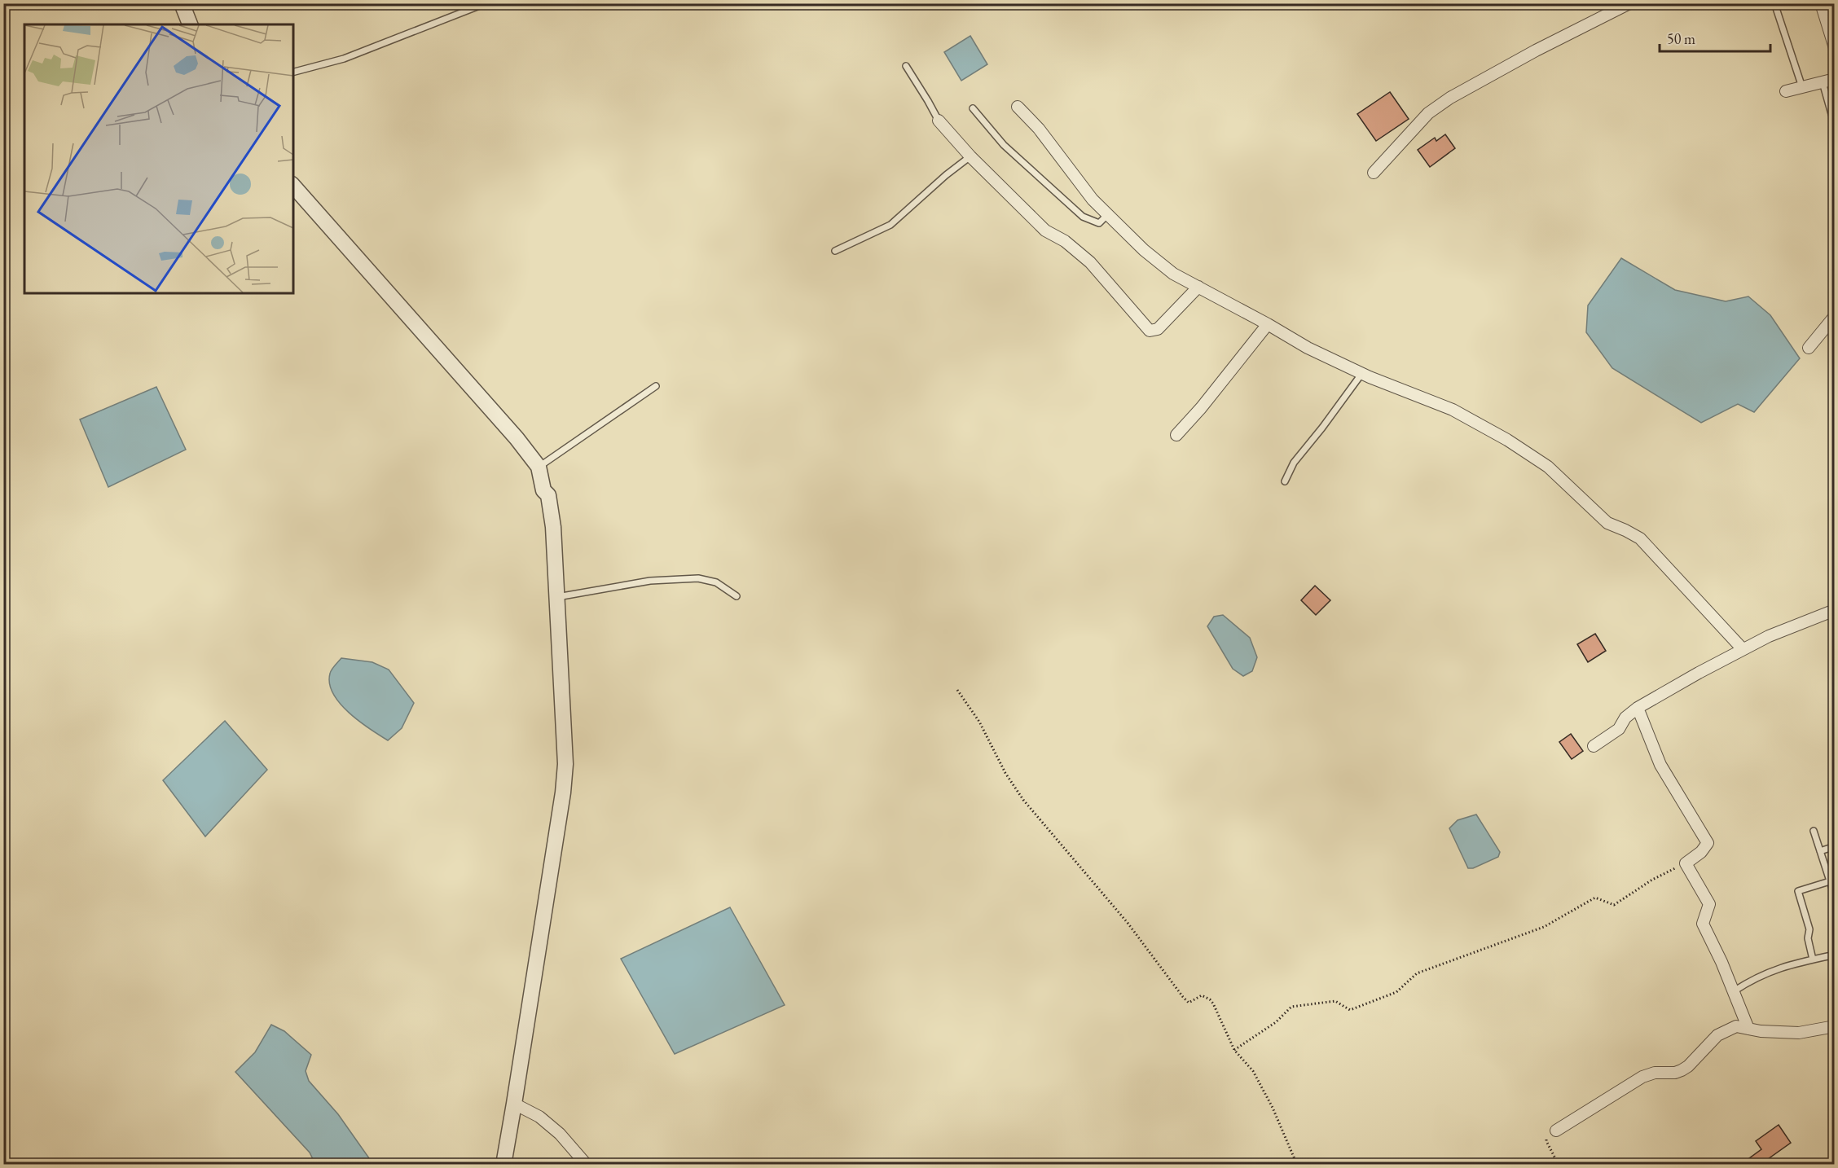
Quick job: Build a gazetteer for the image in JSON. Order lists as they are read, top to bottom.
{
  "scale_bar": "50 m"
}
